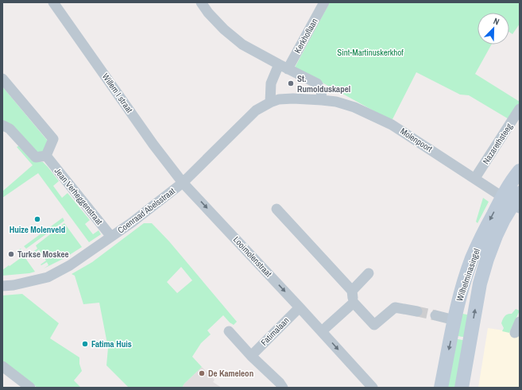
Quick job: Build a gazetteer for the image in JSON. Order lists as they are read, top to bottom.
{
  "streets": {
    "street": [
      "Kerkhoflaan",
      "Willem I straat",
      "Molenpoort",
      "Nazarethsteeg",
      "Jean Verheggenstraat",
      "Coenraad Abelsstraat",
      "Looimolenstraat",
      "Wilhelminasingel",
      "Fatimalaan"
    ]
  },
  "crossings": [
    ["Willem I straat", "Coenraad Abelsstraat"],
    ["Willem I straat", "Looimolenstraat"],
    ["Molenpoort", "Nazarethsteeg"],
    ["Molenpoort", "Coenraad Abelsstraat"],
    ["Molenpoort", "Wilhelminasingel"],
    ["Jean Verheggenstraat", "Coenraad Abelsstraat"],
    ["Coenraad Abelsstraat", "Looimolenstraat"],
    ["Looimolenstraat", "Fatimalaan"]
  ],
  "parks": ["Sint-Martinuskerkhof"],
  "places": [
    "St. Rumolduskapel",
    "Huize Molenveld",
    "Turkse Moskee",
    "Fatima Huis",
    "De Kameleon"
  ],
  "north": "top right"
}
